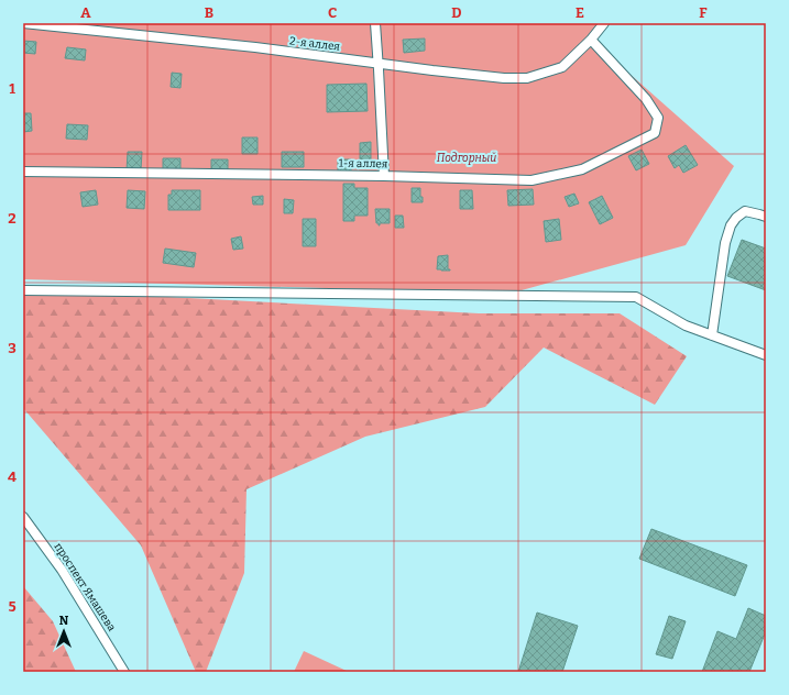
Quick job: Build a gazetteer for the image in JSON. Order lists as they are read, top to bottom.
{
  "streets": {
    "lane": ["2-я аллея", "1-я аллея", "проспект Ямашева"]
  },
  "crossings": [
    ["2-я аллея", "1-я аллея"]
  ],
  "parks": ["Подгорный"],
  "north": "top",
  "grid": {
    "columns": [
      "A",
      "B",
      "C",
      "D",
      "E",
      "F"
    ],
    "rows": [
      "1",
      "2",
      "3",
      "4",
      "5"
    ]
  }
}
